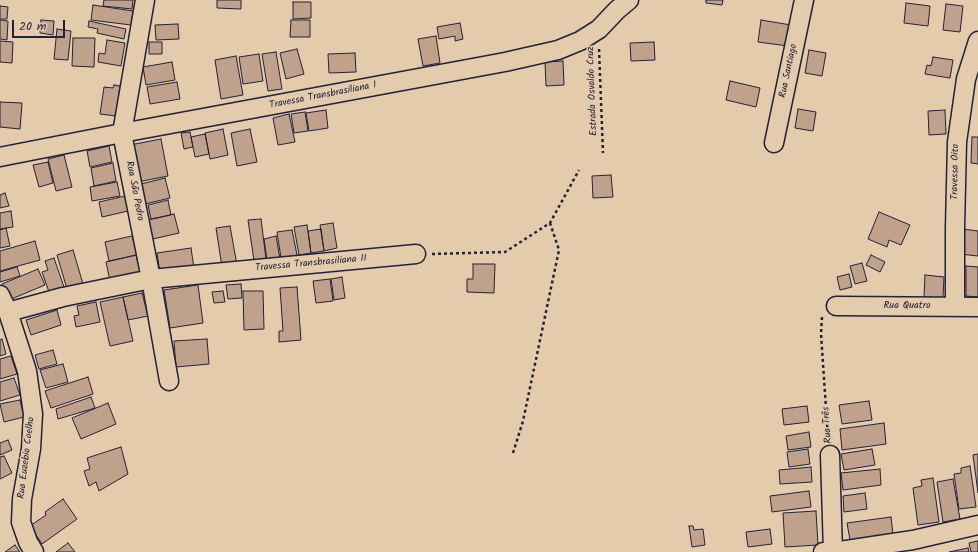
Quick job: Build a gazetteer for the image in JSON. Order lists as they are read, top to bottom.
{
  "streets": {
    "street": [
      "Rua Santiago",
      "Travessa Transbrasiliana I",
      "Travessa Oito",
      "Rua São Pedro",
      "Travessa Transbrasiliana II",
      "Rua Quatro",
      "Rua Três",
      "Rua Euzebio Coelho"
    ],
    "path": ["Estrada Osvaldo Cruz"]
  },
  "crossings": [
    ["Estrada Osvaldo Cruz", "Travessa Transbrasiliana I"],
    ["Travessa Transbrasiliana I", "Rua São Pedro"],
    ["Travessa Oito", "Rua Quatro"],
    ["Rua São Pedro", "Travessa Transbrasiliana II"],
    ["Travessa Transbrasiliana II", "Rua Euzebio Coelho"],
    ["Rua Quatro", "Rua Três"]
  ],
  "scale_bar": "20 m"
}
